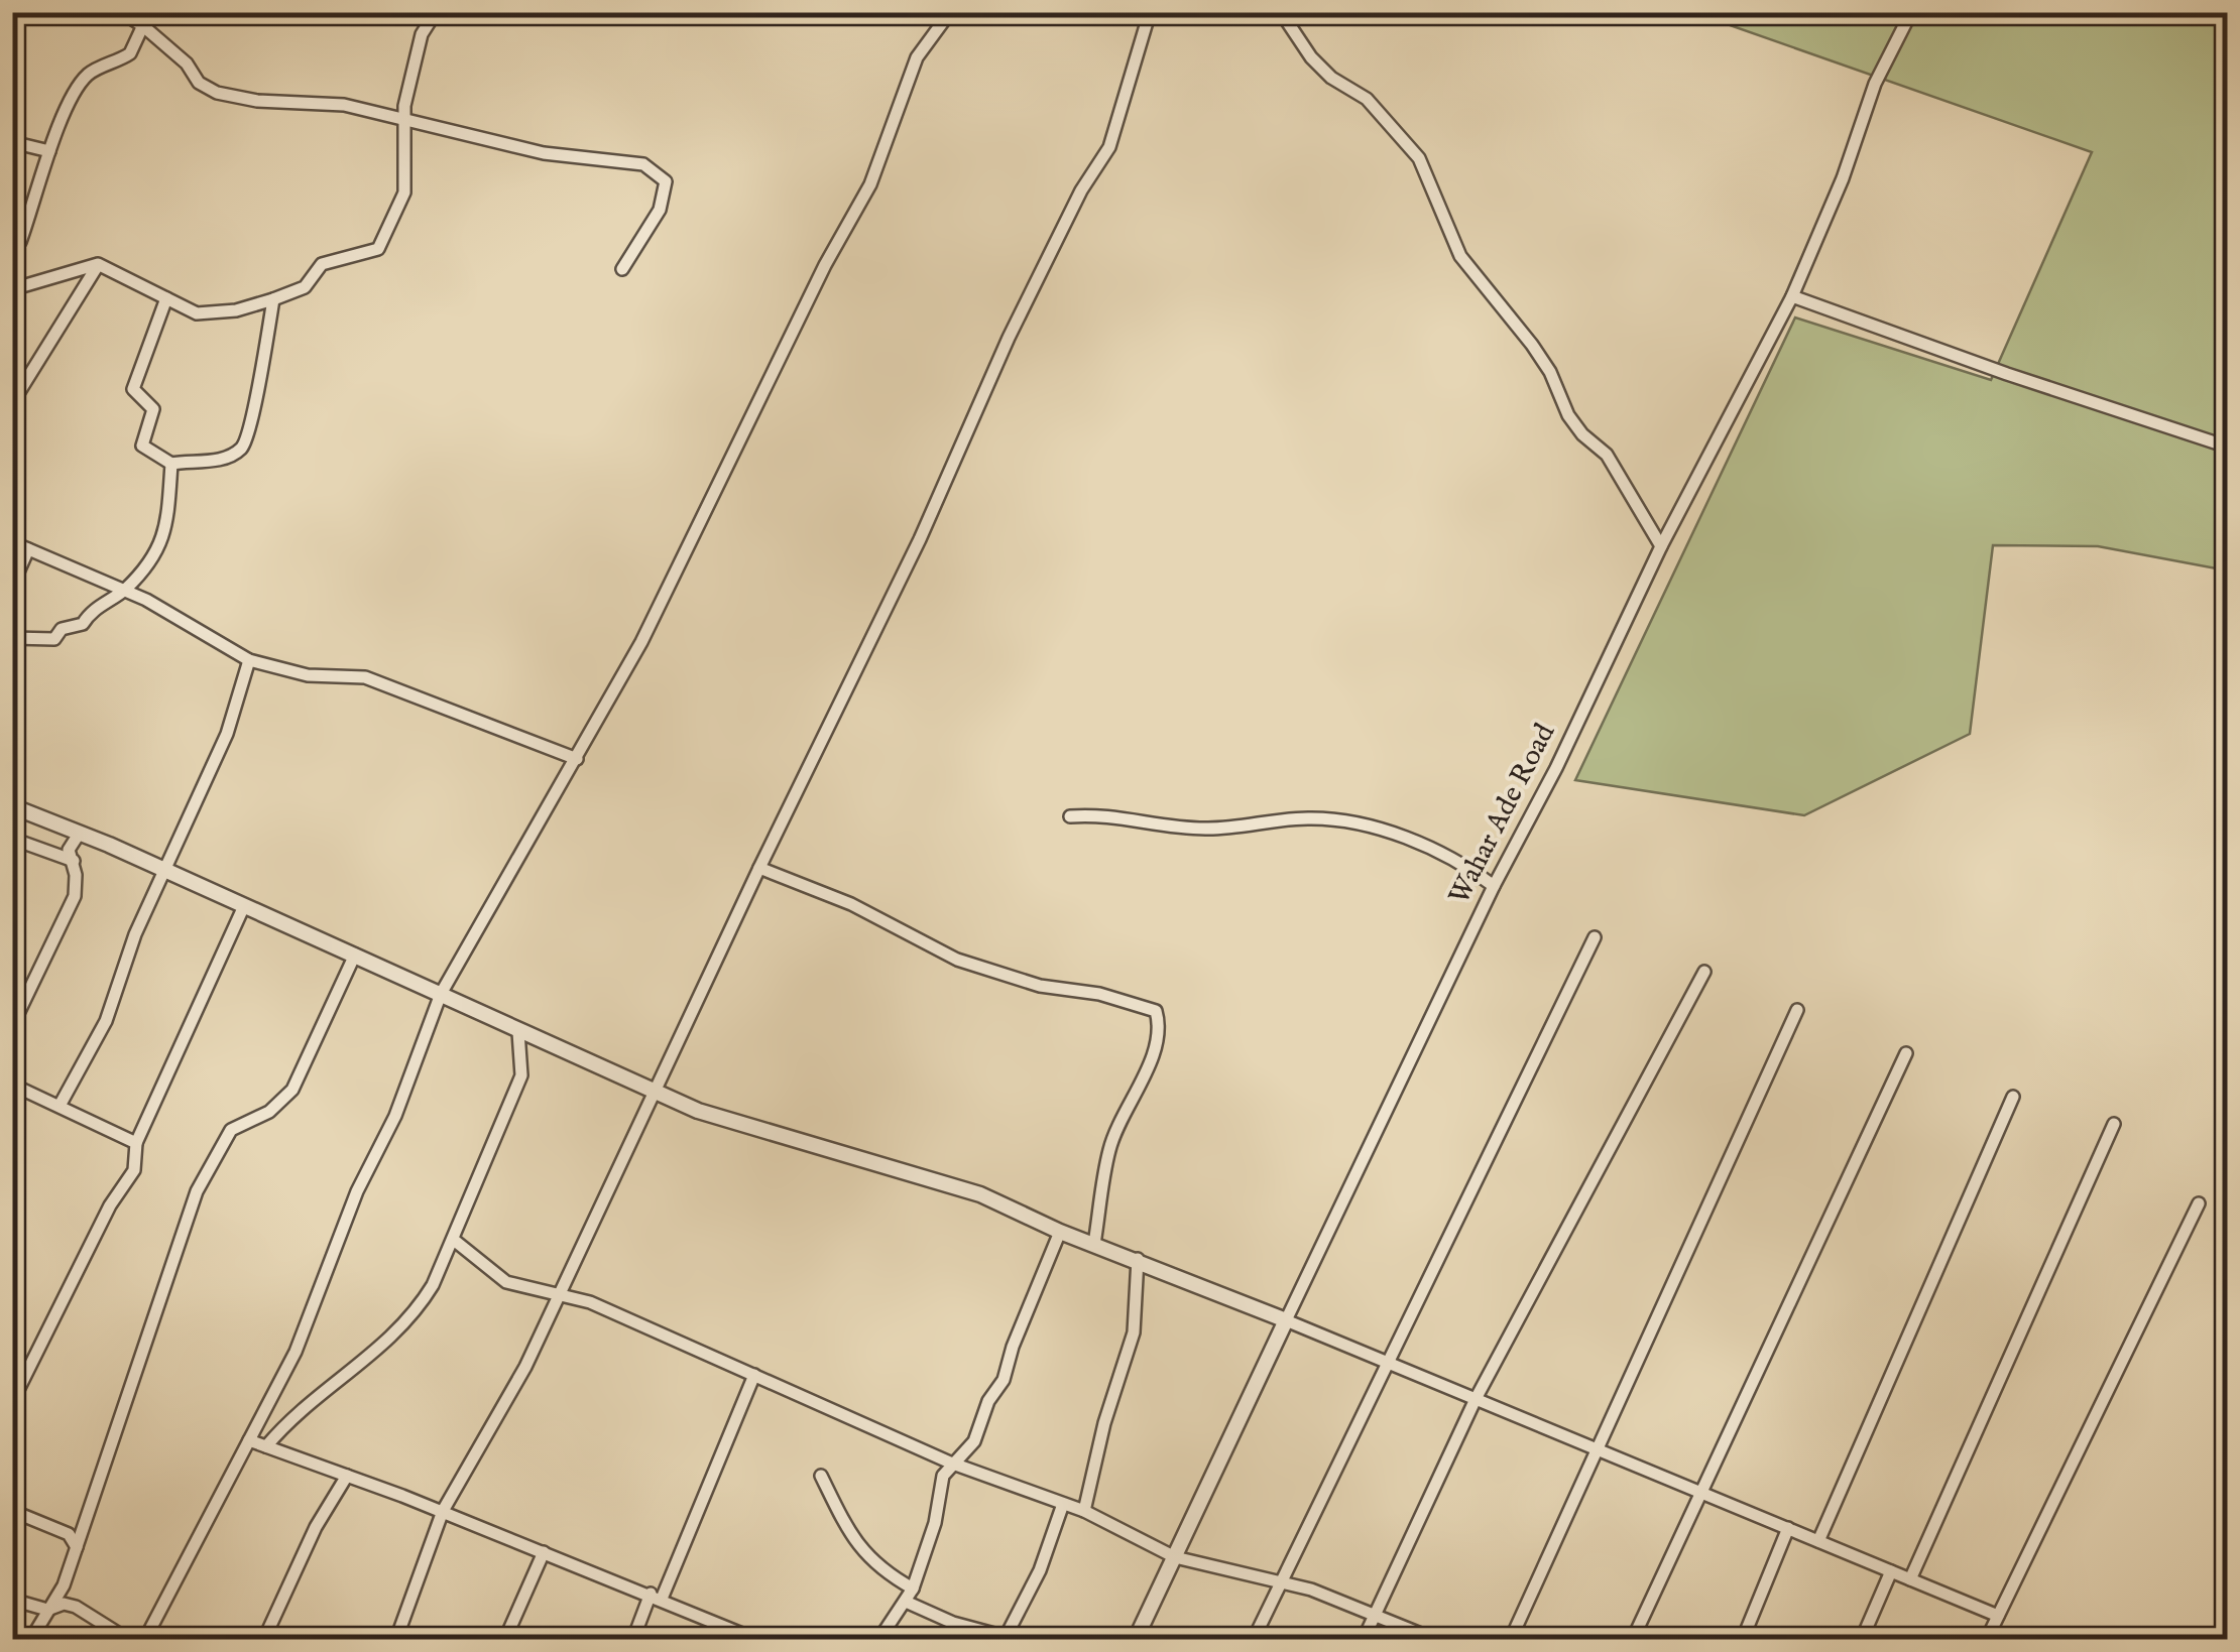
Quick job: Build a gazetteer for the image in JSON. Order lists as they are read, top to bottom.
{
  "streets": {
    "street": ["Wahar Ade Road"]
  }
}
